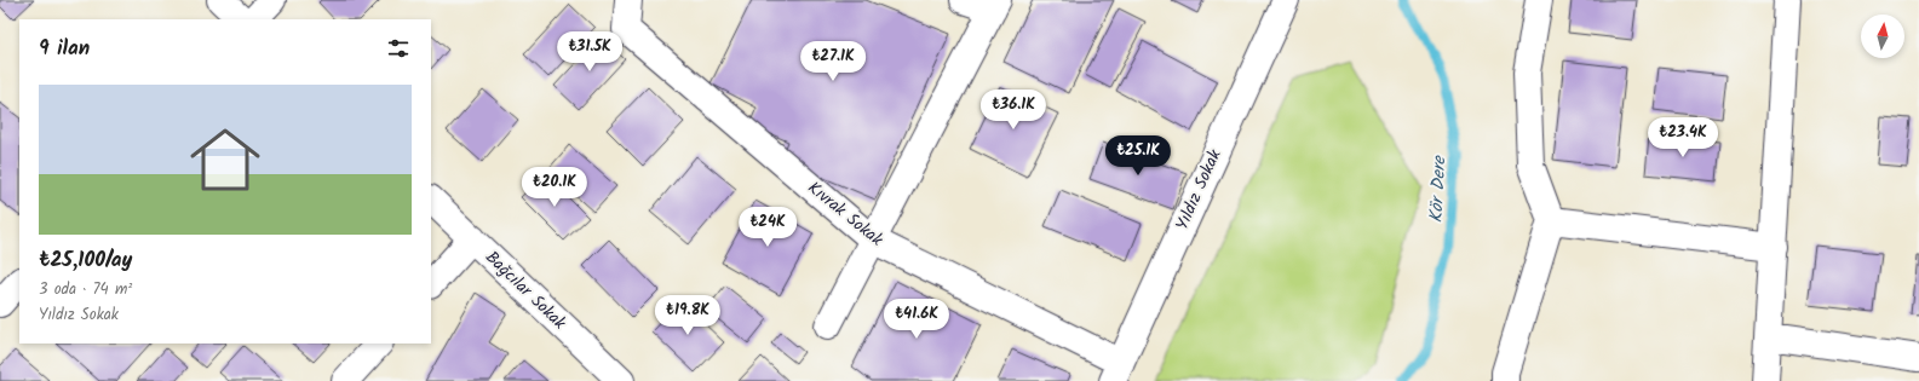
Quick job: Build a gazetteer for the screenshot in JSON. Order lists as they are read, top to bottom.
{
  "streets": {
    "street": ["Yıldız Sokak", "Kıvrak Sokak", "Bağcılar Sokak"]
  },
  "crossings": [
    ["Yıldız Sokak", "Kıvrak Sokak"]
  ],
  "water": ["Kör Dere"],
  "north": "top",
  "page": {
    "heading": "9 ilan",
    "price": [
      "₺31.5K",
      "₺27.1K",
      "₺36.1K",
      "₺23.4K",
      "₺25.1K",
      "₺20.1K",
      "₺24K",
      "₺19.8K",
      "₺41.6K"
    ],
    "list": [
      {
        "name": "₺25,100/ay",
        "note": "3 oda · 74 m² · Yıldız Sokak"
      }
    ]
  }
}
